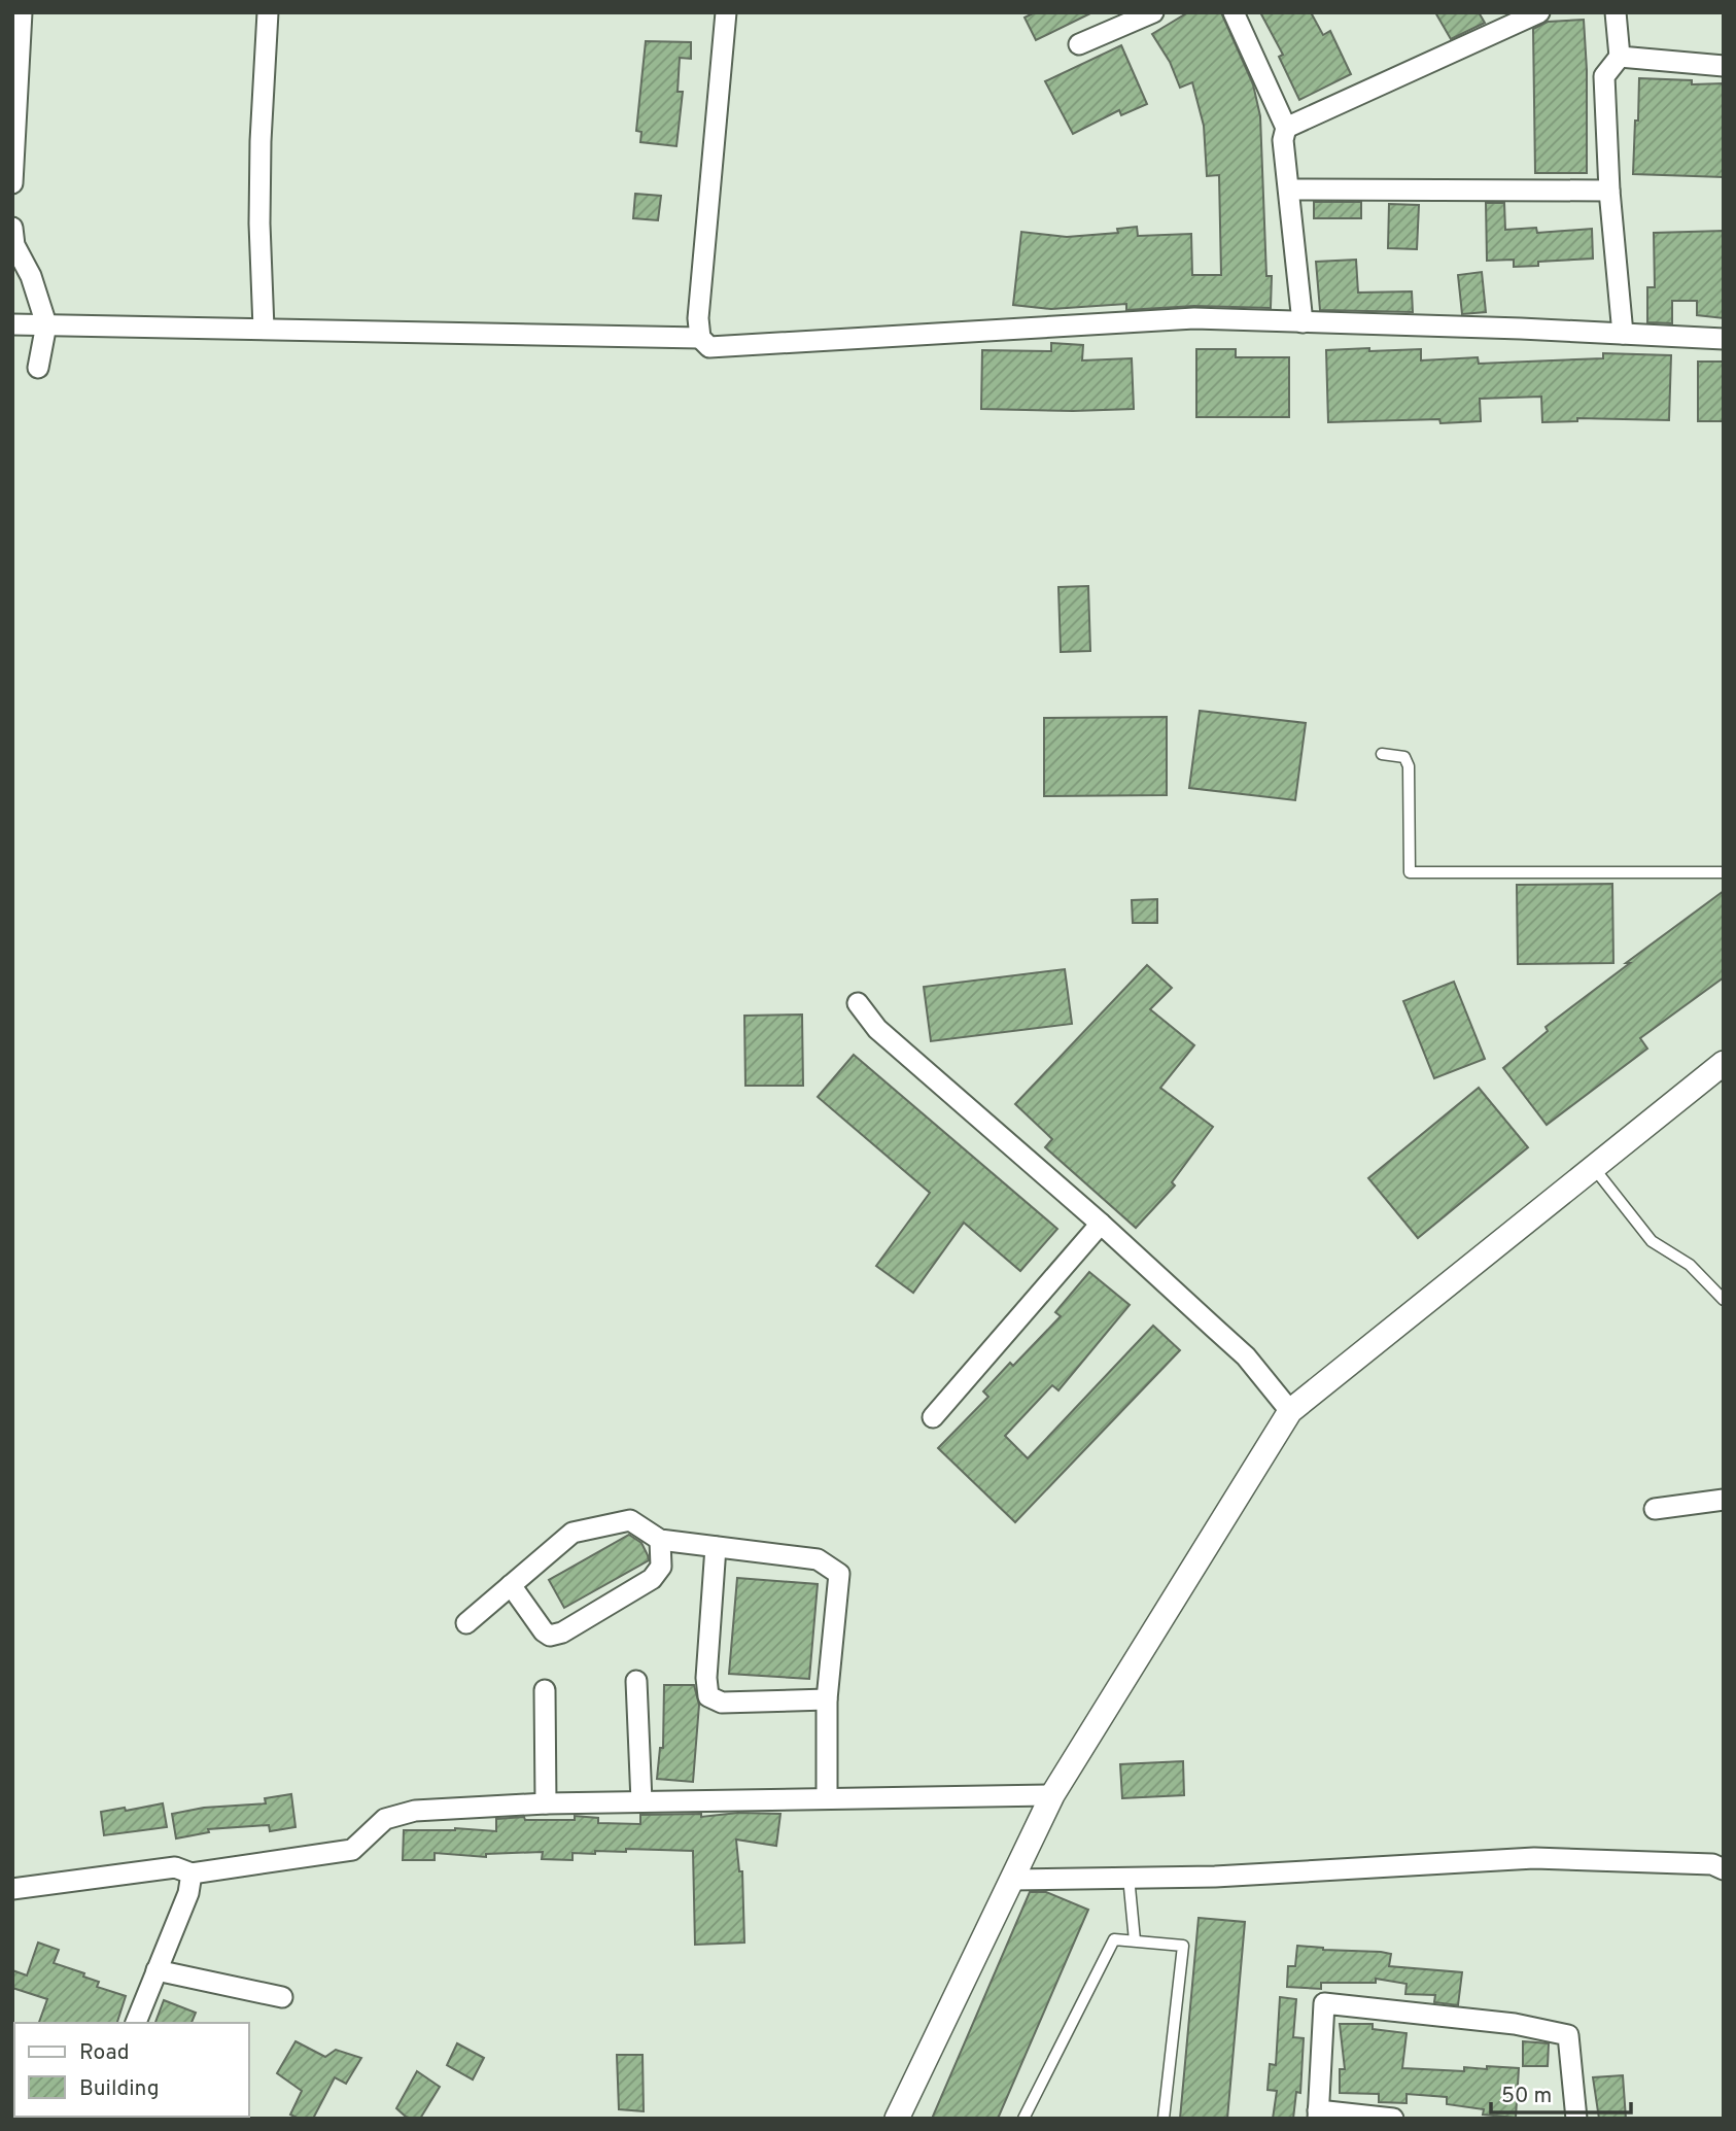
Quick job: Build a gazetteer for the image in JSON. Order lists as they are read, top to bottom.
{
  "legend": ["Road", "Building"],
  "scale_bar": "50 m"
}
